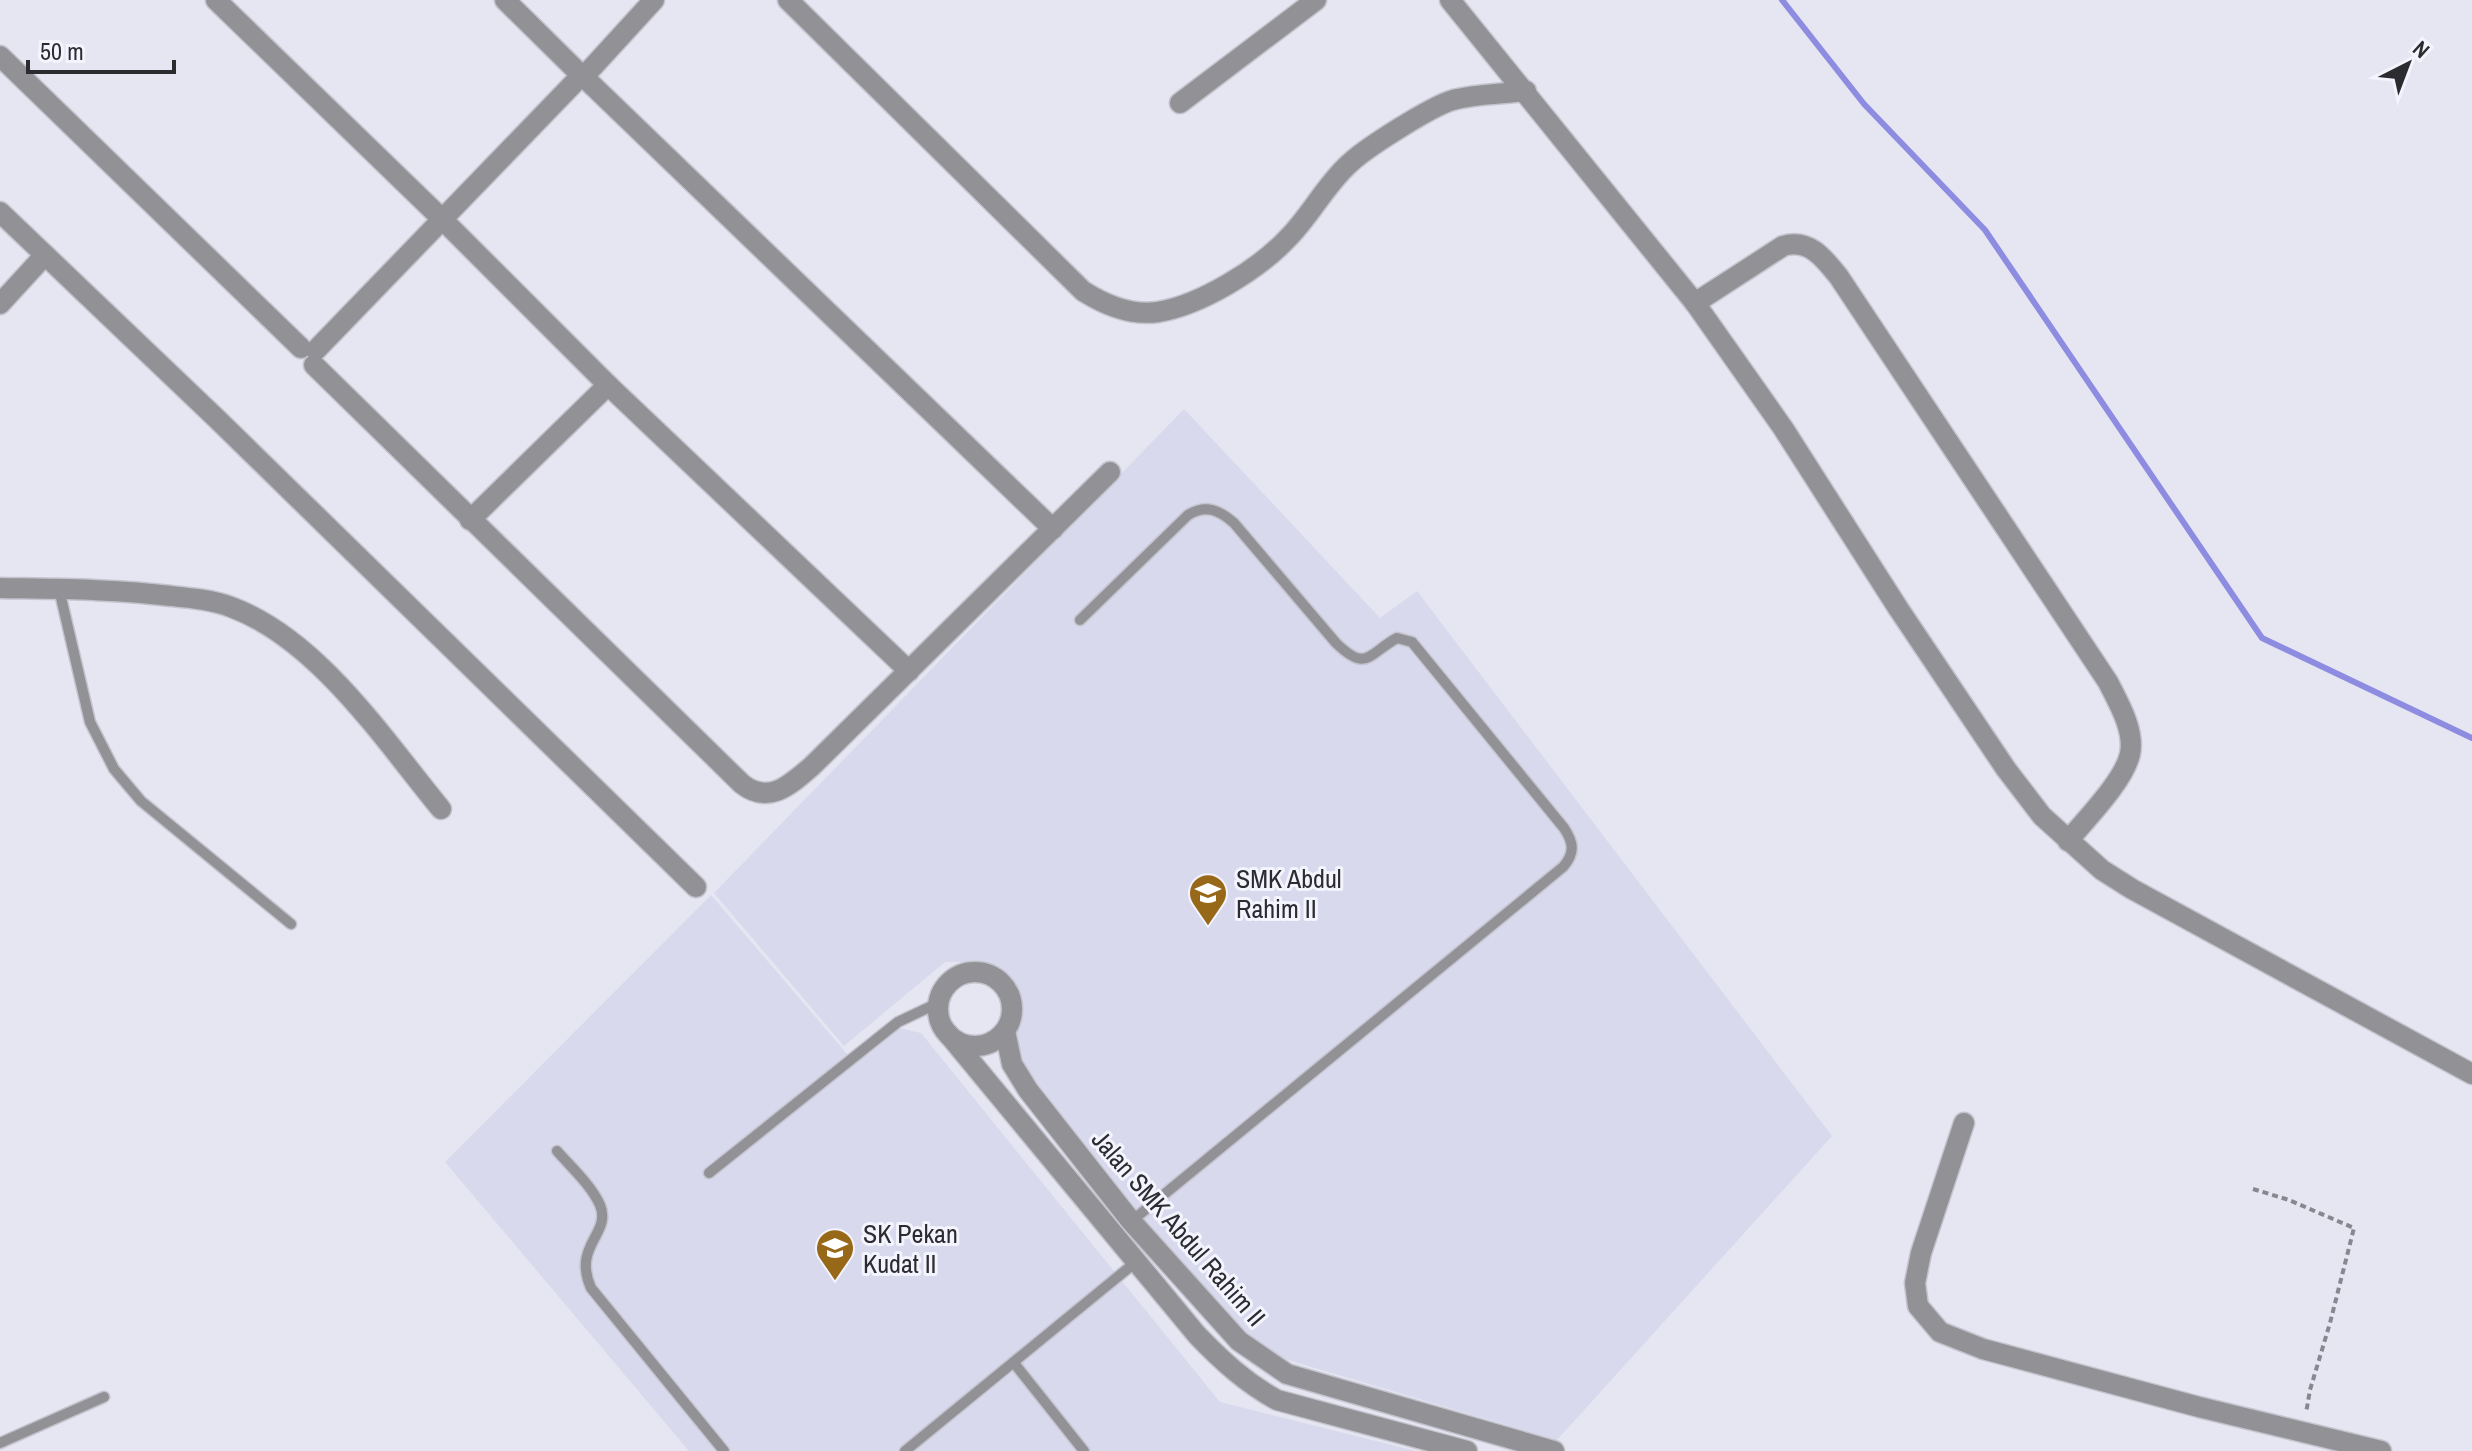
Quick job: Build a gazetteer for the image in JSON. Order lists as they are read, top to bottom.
{
  "streets": {
    "street": ["Jalan SMK Abdul Rahim II"]
  },
  "places": {
    "school or university": ["SMK Abdul Rahim II", "SK Pekan Kudat II"]
  },
  "scale_bar": "50 m",
  "north": "top right"
}
